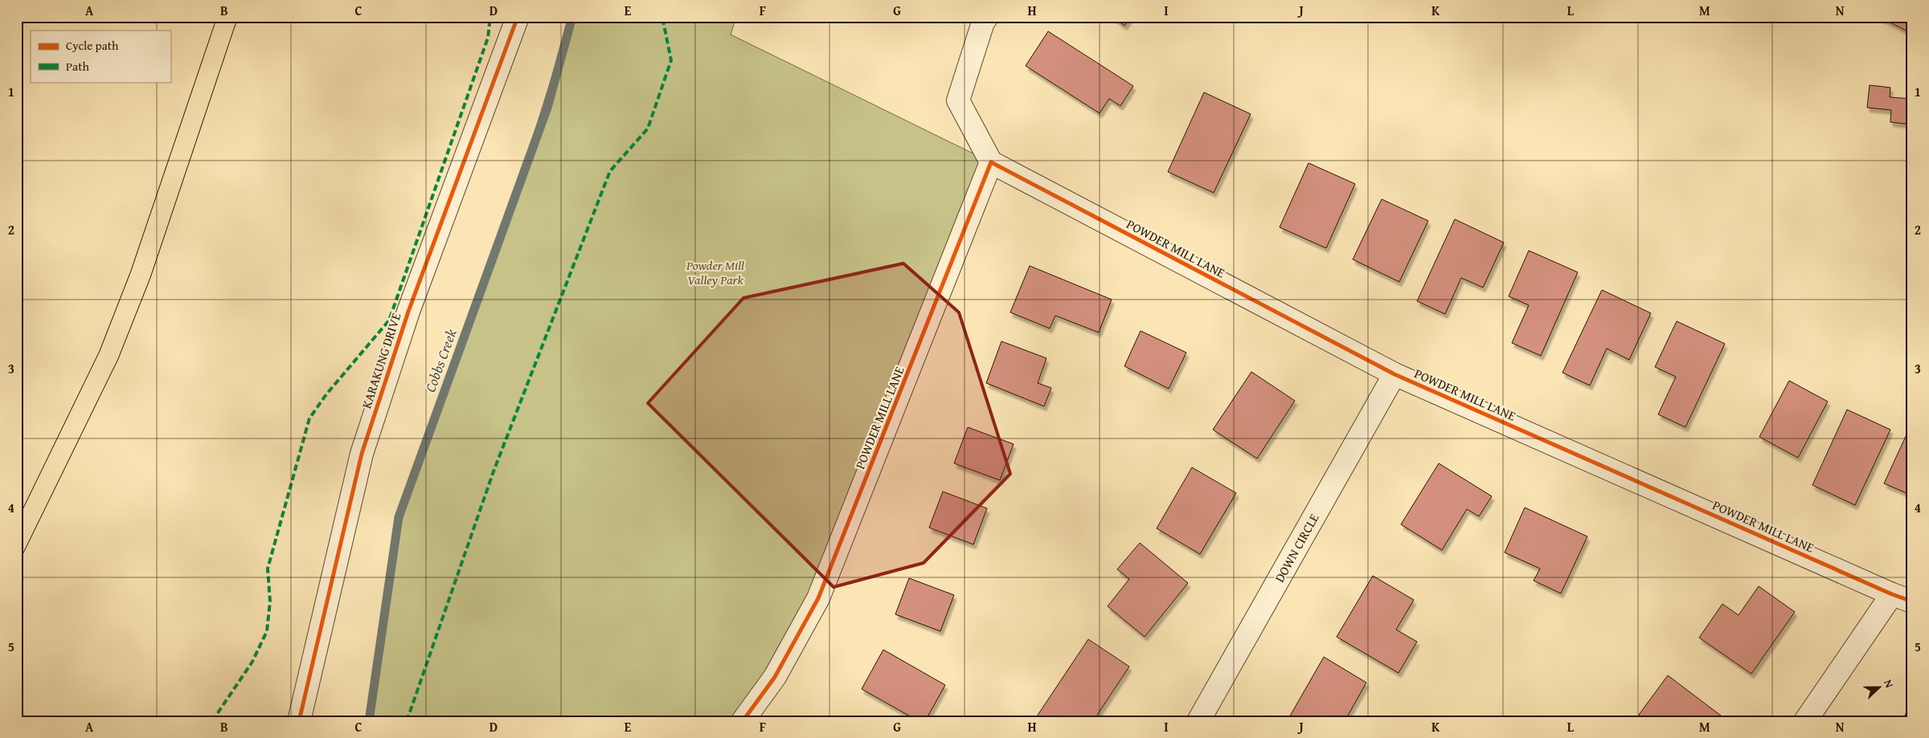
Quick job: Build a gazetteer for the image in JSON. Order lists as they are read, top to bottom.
{
  "streets": {
    "street": ["POWDER MILL LANE", "KARAKUNG DRIVE", "DOWN CIRCLE"]
  },
  "crossings": [
    ["POWDER MILL LANE", "DOWN CIRCLE"]
  ],
  "water": ["Cobbs Creek"],
  "parks": ["Powder Mill Valley Park"],
  "legend": ["Cycle path", "Path"],
  "north": "right",
  "grid": {
    "columns": [
      "A",
      "B",
      "C",
      "D",
      "E",
      "F",
      "G",
      "H",
      "I",
      "J",
      "K",
      "L",
      "M",
      "N"
    ],
    "rows": [
      "1",
      "2",
      "3",
      "4",
      "5"
    ]
  }
}
